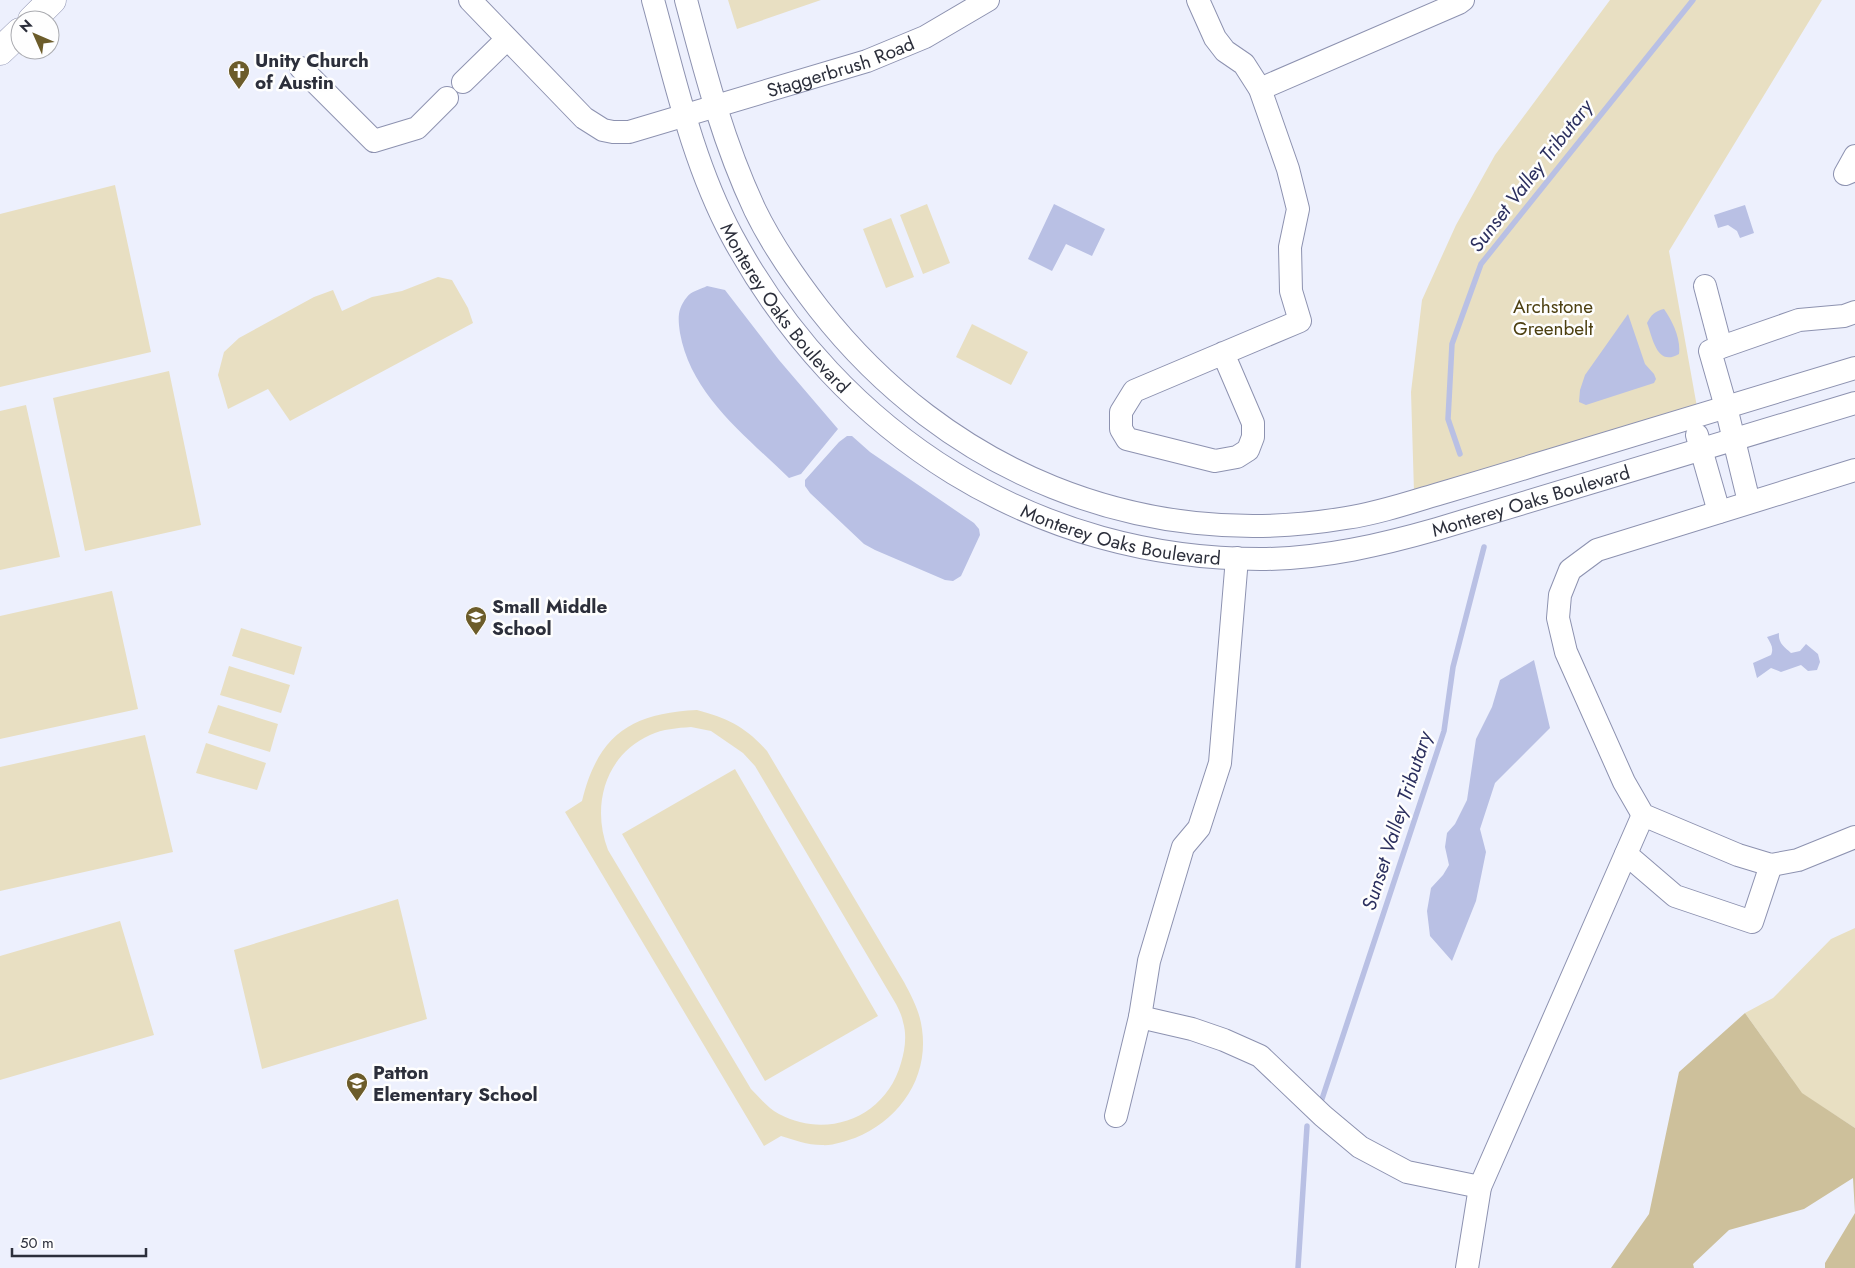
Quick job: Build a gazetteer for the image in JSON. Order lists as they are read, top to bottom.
{
  "streets": {
    "street": ["Staggerbrush Road", "Monterey Oaks Boulevard"]
  },
  "crossings": [
    ["Staggerbrush Road", "Monterey Oaks Boulevard"]
  ],
  "water": ["Sunset Valley Tributary"],
  "parks": ["Archstone Greenbelt"],
  "places": {
    "church": ["Unity Church of Austin"],
    "school or university": ["Small Middle School", "Patton Elementary School"]
  },
  "scale_bar": "50 m",
  "north": "top left"
}
